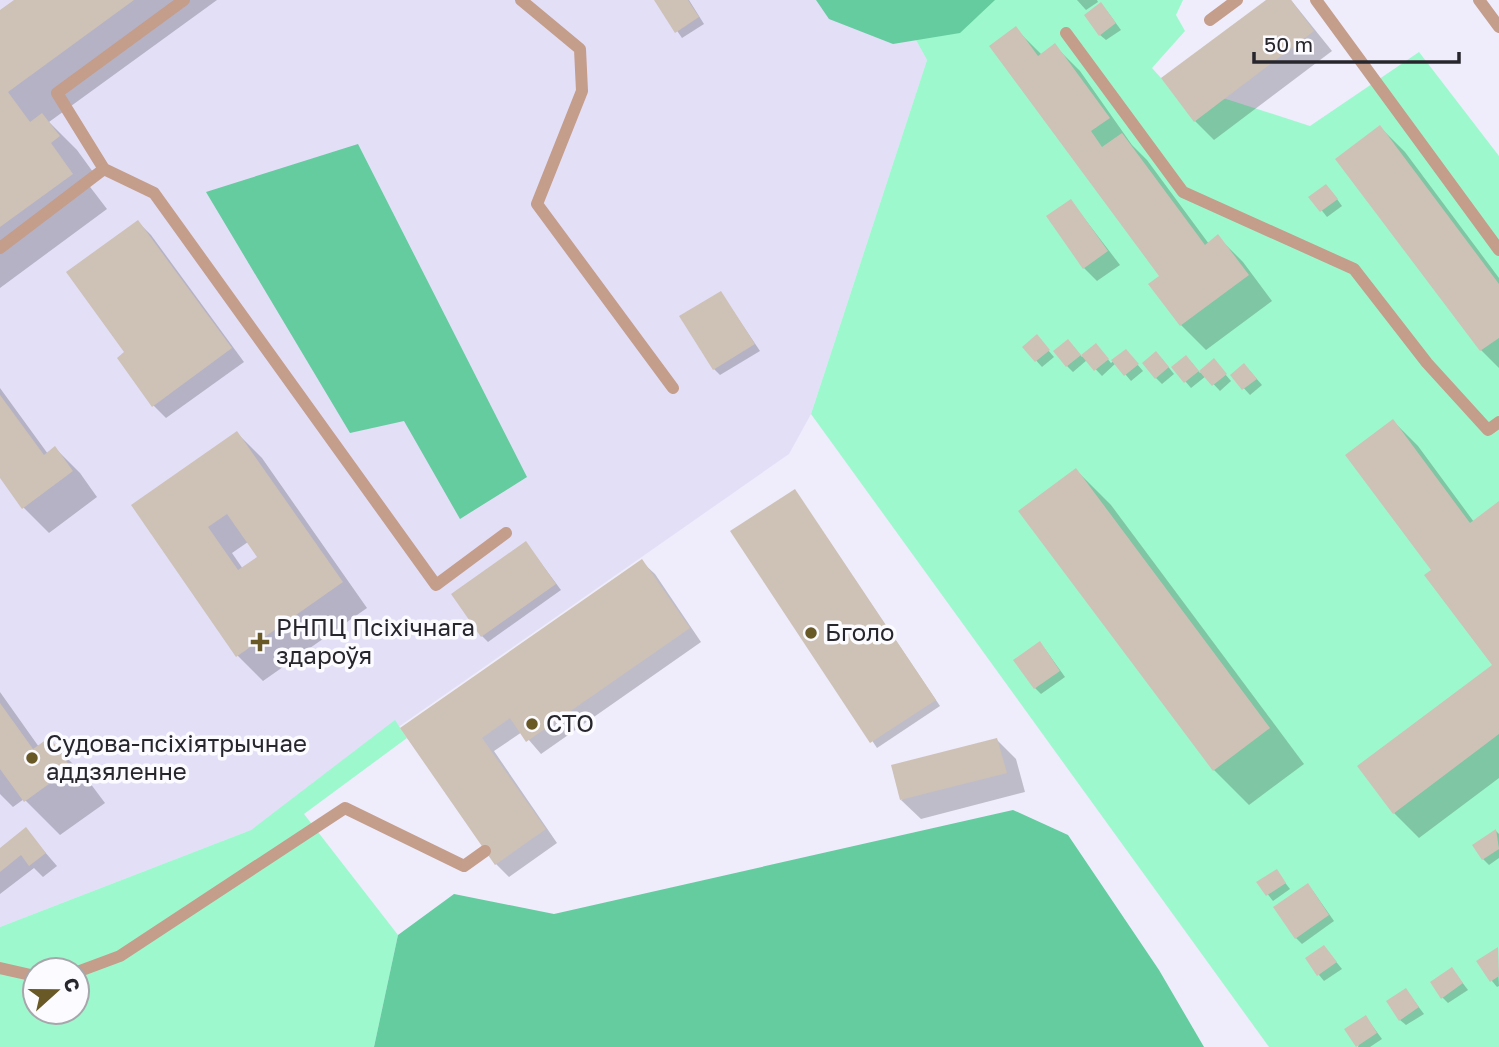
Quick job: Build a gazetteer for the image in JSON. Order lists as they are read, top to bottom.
{
  "places": {
    "other": ["Бголо", "СТО", "Судова-псіхіятрычнае аддзяленне"],
    "health": ["РНПЦ Псіхічнага здароўя"]
  },
  "scale_bar": "50 m",
  "north": "right"
}
